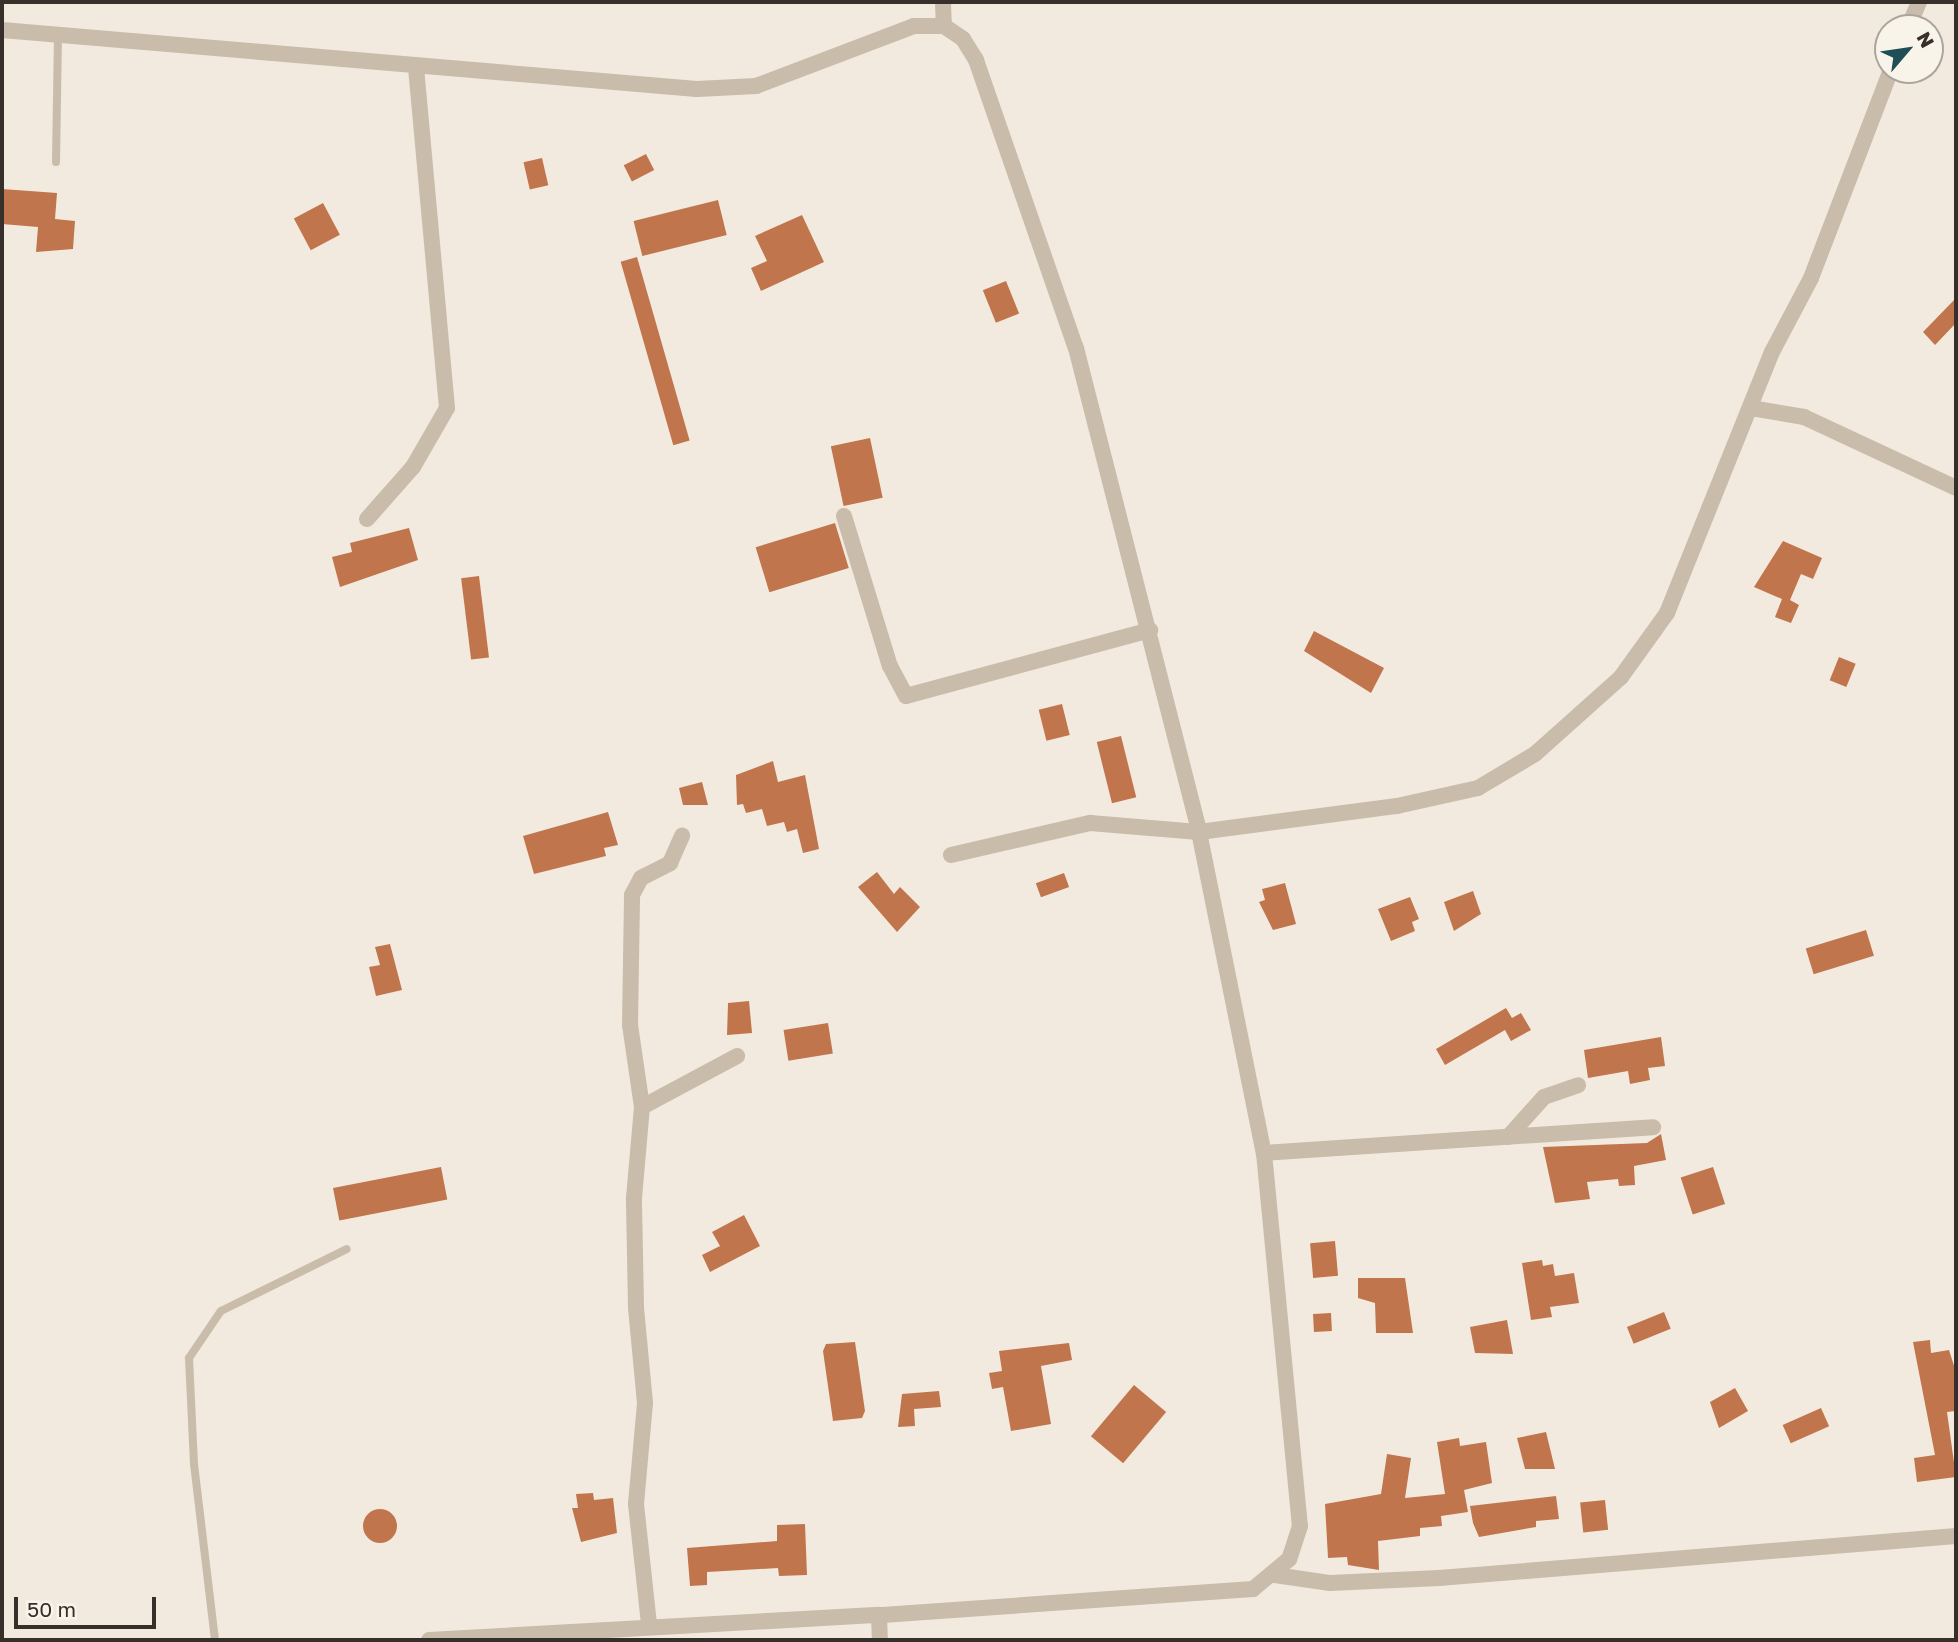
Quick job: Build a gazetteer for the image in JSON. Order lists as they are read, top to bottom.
{
  "scale_bar": "50 m",
  "north": "top right"
}
